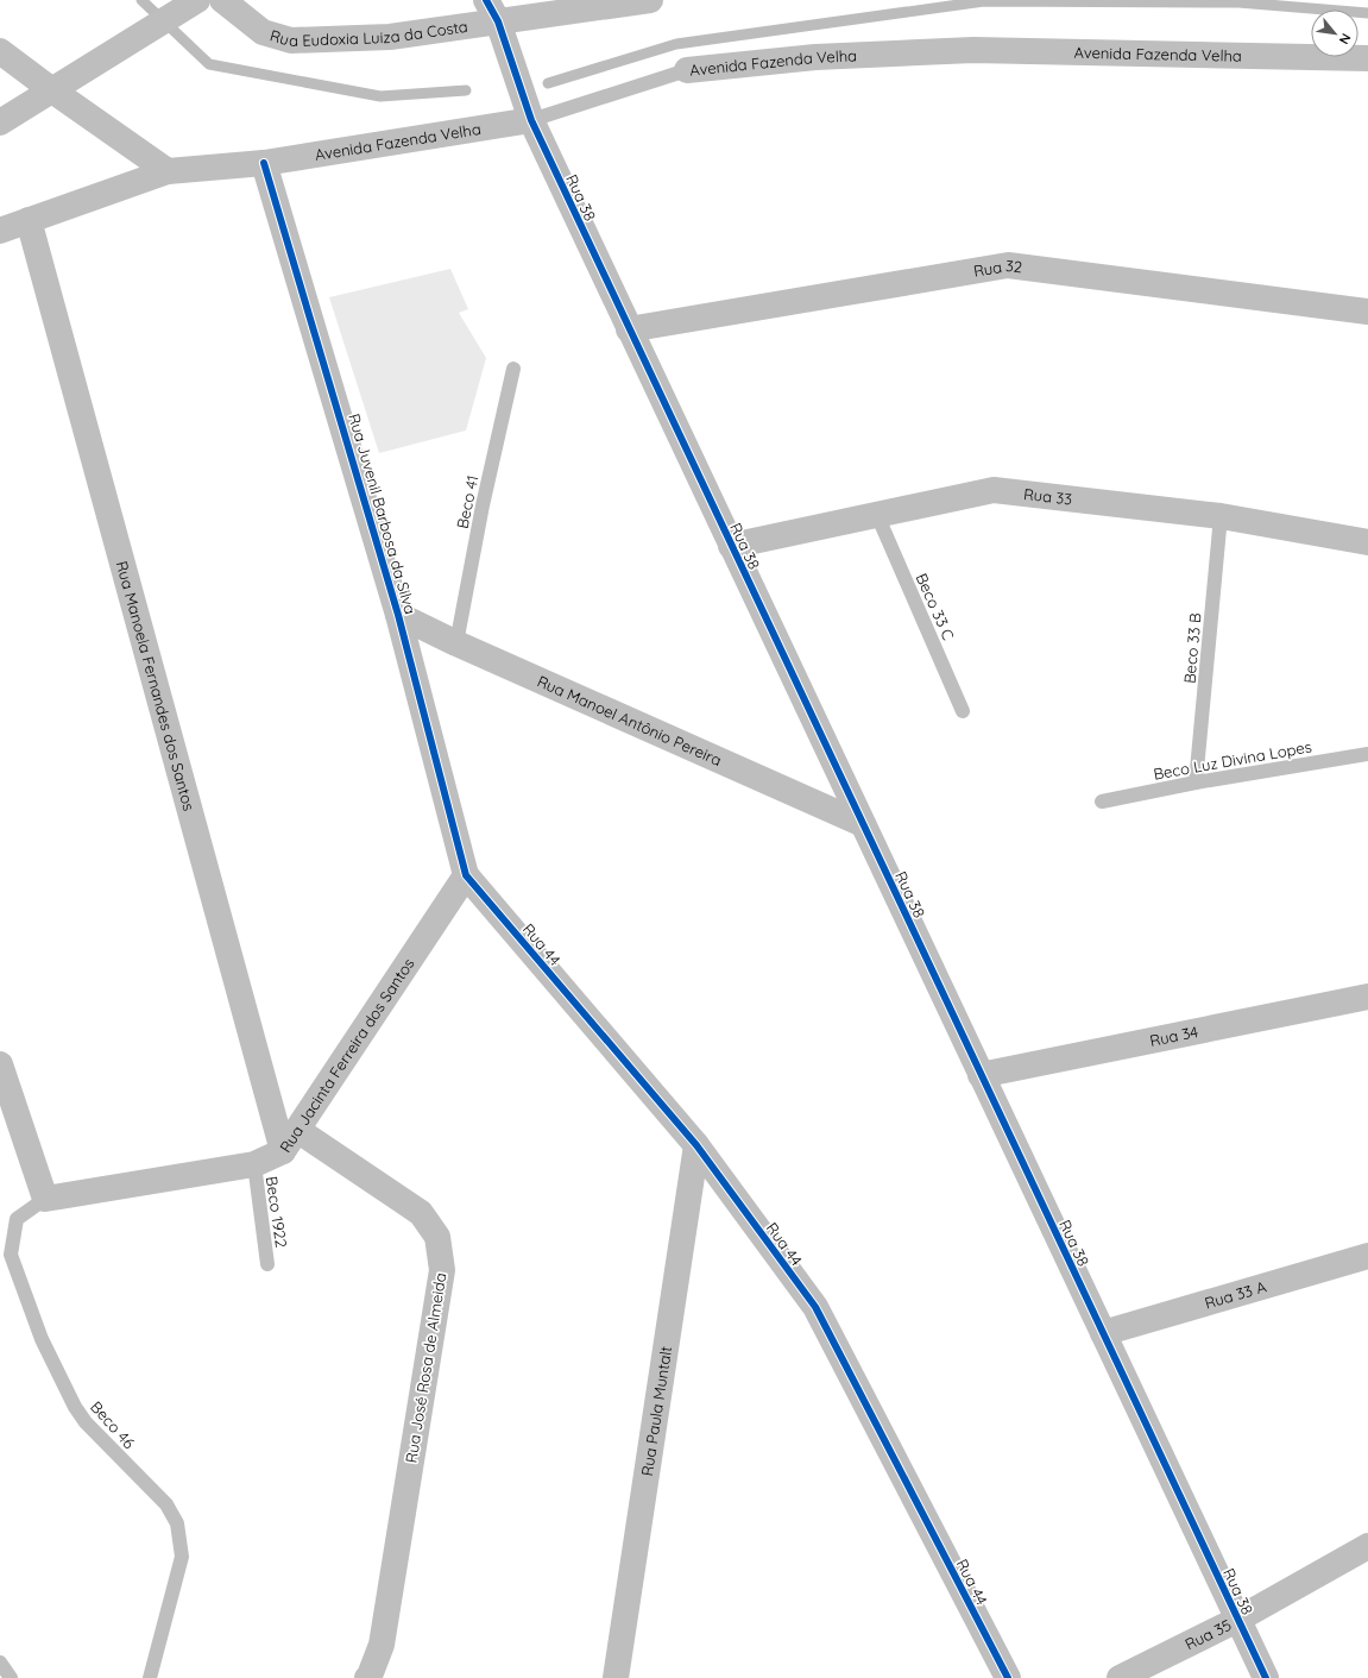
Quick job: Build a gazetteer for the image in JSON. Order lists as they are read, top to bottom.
{
  "streets": {
    "street": [
      "Rua Eudoxia Luiza da Costa",
      "Avenida Fazenda Velha",
      "Rua 38",
      "Rua 32",
      "Rua 33",
      "Rua Juvenil Barbosa da Silva",
      "Rua Manoela Fernandes dos Santos",
      "Rua Manoel Antônio Pereira",
      "Rua 44",
      "Rua 34",
      "Rua Jacinta Ferreira dos Santos",
      "Rua 33 A",
      "Rua José Rosa de Almeida",
      "Rua Paula Muntalt",
      "Rua 35"
    ],
    "lane": [
      "Beco 41",
      "Beco 33 C",
      "Beco 33 B",
      "Beco Luz Divina Lopes",
      "Beco 1922",
      "Beco 46"
    ]
  },
  "crossings": [
    ["Rua Eudoxia Luiza da Costa", "Rua 38"],
    ["Avenida Fazenda Velha", "Rua 38"],
    ["Avenida Fazenda Velha", "Rua Juvenil Barbosa da Silva"],
    ["Avenida Fazenda Velha", "Rua Manoela Fernandes dos Santos"],
    ["Rua 38", "Rua 32"],
    ["Rua 38", "Rua 33"],
    ["Rua 38", "Rua Manoel Antônio Pereira"],
    ["Rua 38", "Rua 34"],
    ["Rua 38", "Rua 33 A"],
    ["Rua 38", "Rua 35"],
    ["Rua 33", "Beco 33 C"],
    ["Rua 33", "Beco 33 B"],
    ["Beco 41", "Rua Manoel Antônio Pereira"],
    ["Rua Juvenil Barbosa da Silva", "Rua Manoel Antônio Pereira"],
    ["Rua Juvenil Barbosa da Silva", "Rua 44"],
    ["Rua Juvenil Barbosa da Silva", "Rua Jacinta Ferreira dos Santos"],
    ["Beco 33 B", "Beco Luz Divina Lopes"],
    ["Rua Manoela Fernandes dos Santos", "Rua Jacinta Ferreira dos Santos"],
    ["Rua Manoela Fernandes dos Santos", "Rua José Rosa de Almeida"],
    ["Rua 44", "Rua Jacinta Ferreira dos Santos"],
    ["Rua 44", "Rua Paula Muntalt"],
    ["Rua Jacinta Ferreira dos Santos", "Beco 1922"],
    ["Rua Jacinta Ferreira dos Santos", "Rua José Rosa de Almeida"],
    ["Rua Jacinta Ferreira dos Santos", "Beco 46"]
  ],
  "north": "bottom right"
}
